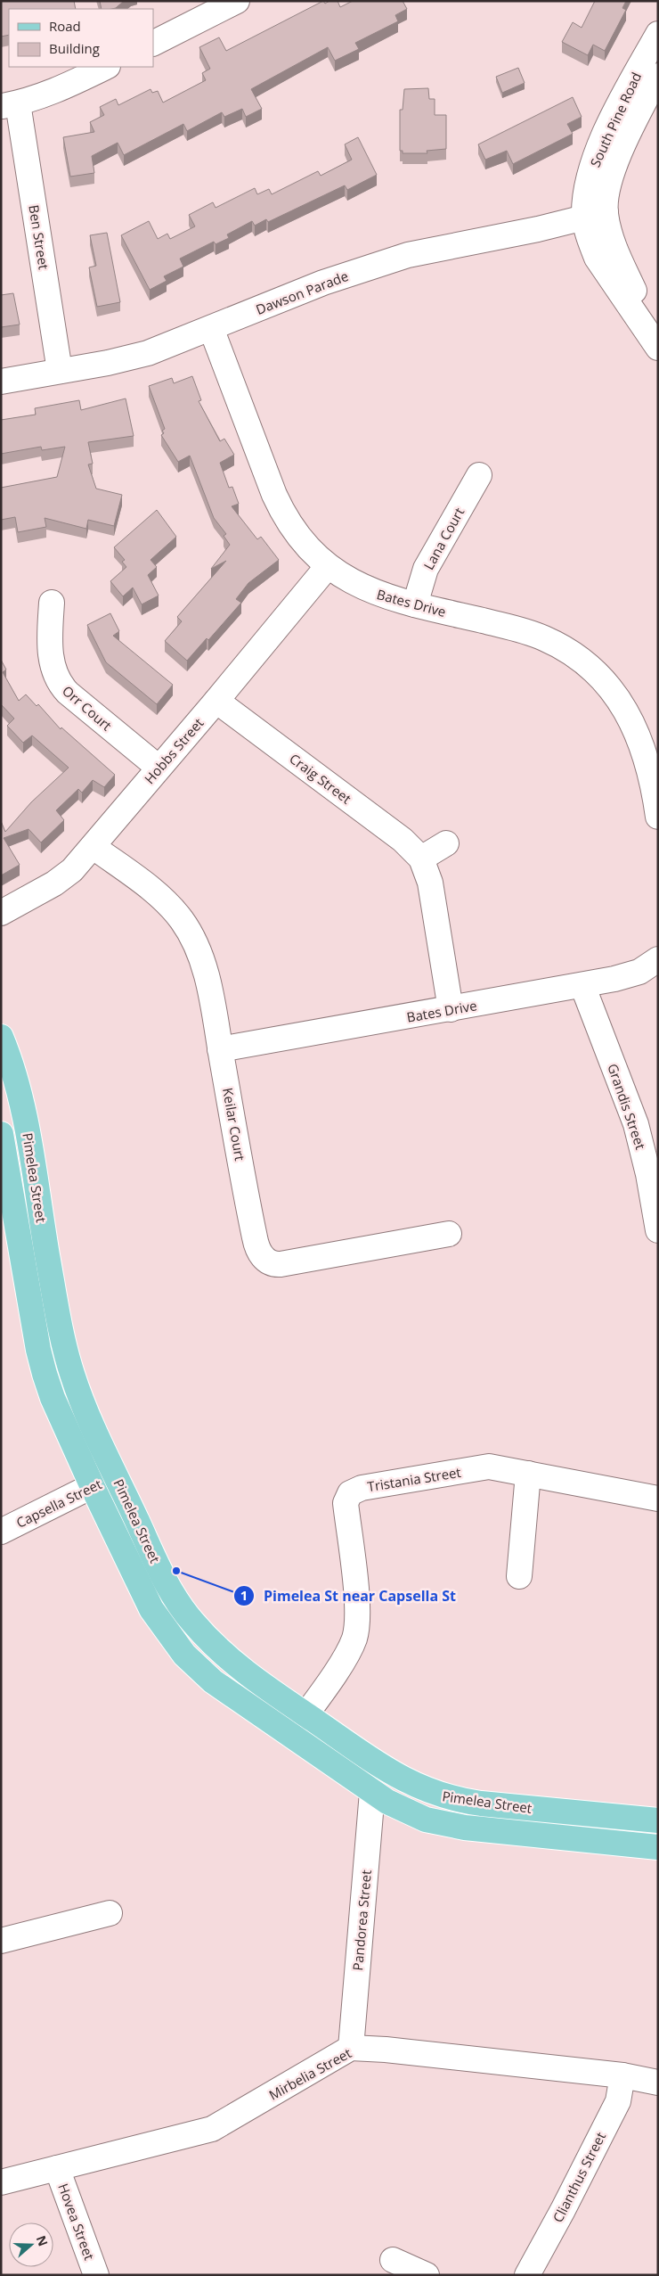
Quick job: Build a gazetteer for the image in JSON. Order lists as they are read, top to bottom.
{
  "streets": {
    "main road": ["Pimelea Street"],
    "street": [
      "South Pine Road",
      "Ben Street",
      "Dawson Parade",
      "Lana Court",
      "Bates Drive",
      "Orr Court",
      "Hobbs Street",
      "Craig Street",
      "Grandis Street",
      "Keilar Court",
      "Tristania Street",
      "Capsella Street",
      "Pandorea Street",
      "Mirbelia Street",
      "Clianthus Street",
      "Hovea Street"
    ]
  },
  "crossings": [
    ["South Pine Road", "Dawson Parade"],
    ["Ben Street", "Dawson Parade"],
    ["Dawson Parade", "Bates Drive"],
    ["Lana Court", "Bates Drive"],
    ["Bates Drive", "Hobbs Street"],
    ["Bates Drive", "Craig Street"],
    ["Bates Drive", "Grandis Street"],
    ["Bates Drive", "Keilar Court"],
    ["Orr Court", "Hobbs Street"],
    ["Hobbs Street", "Craig Street"],
    ["Hobbs Street", "Keilar Court"],
    ["Pimelea Street", "Tristania Street"],
    ["Pimelea Street", "Capsella Street"],
    ["Pimelea Street", "Pandorea Street"],
    ["Pandorea Street", "Mirbelia Street"],
    ["Mirbelia Street", "Clianthus Street"],
    ["Mirbelia Street", "Hovea Street"]
  ],
  "places": ["Pimelea St near Capsella St"],
  "legend": ["Road", "Building"],
  "north": "right"
}
